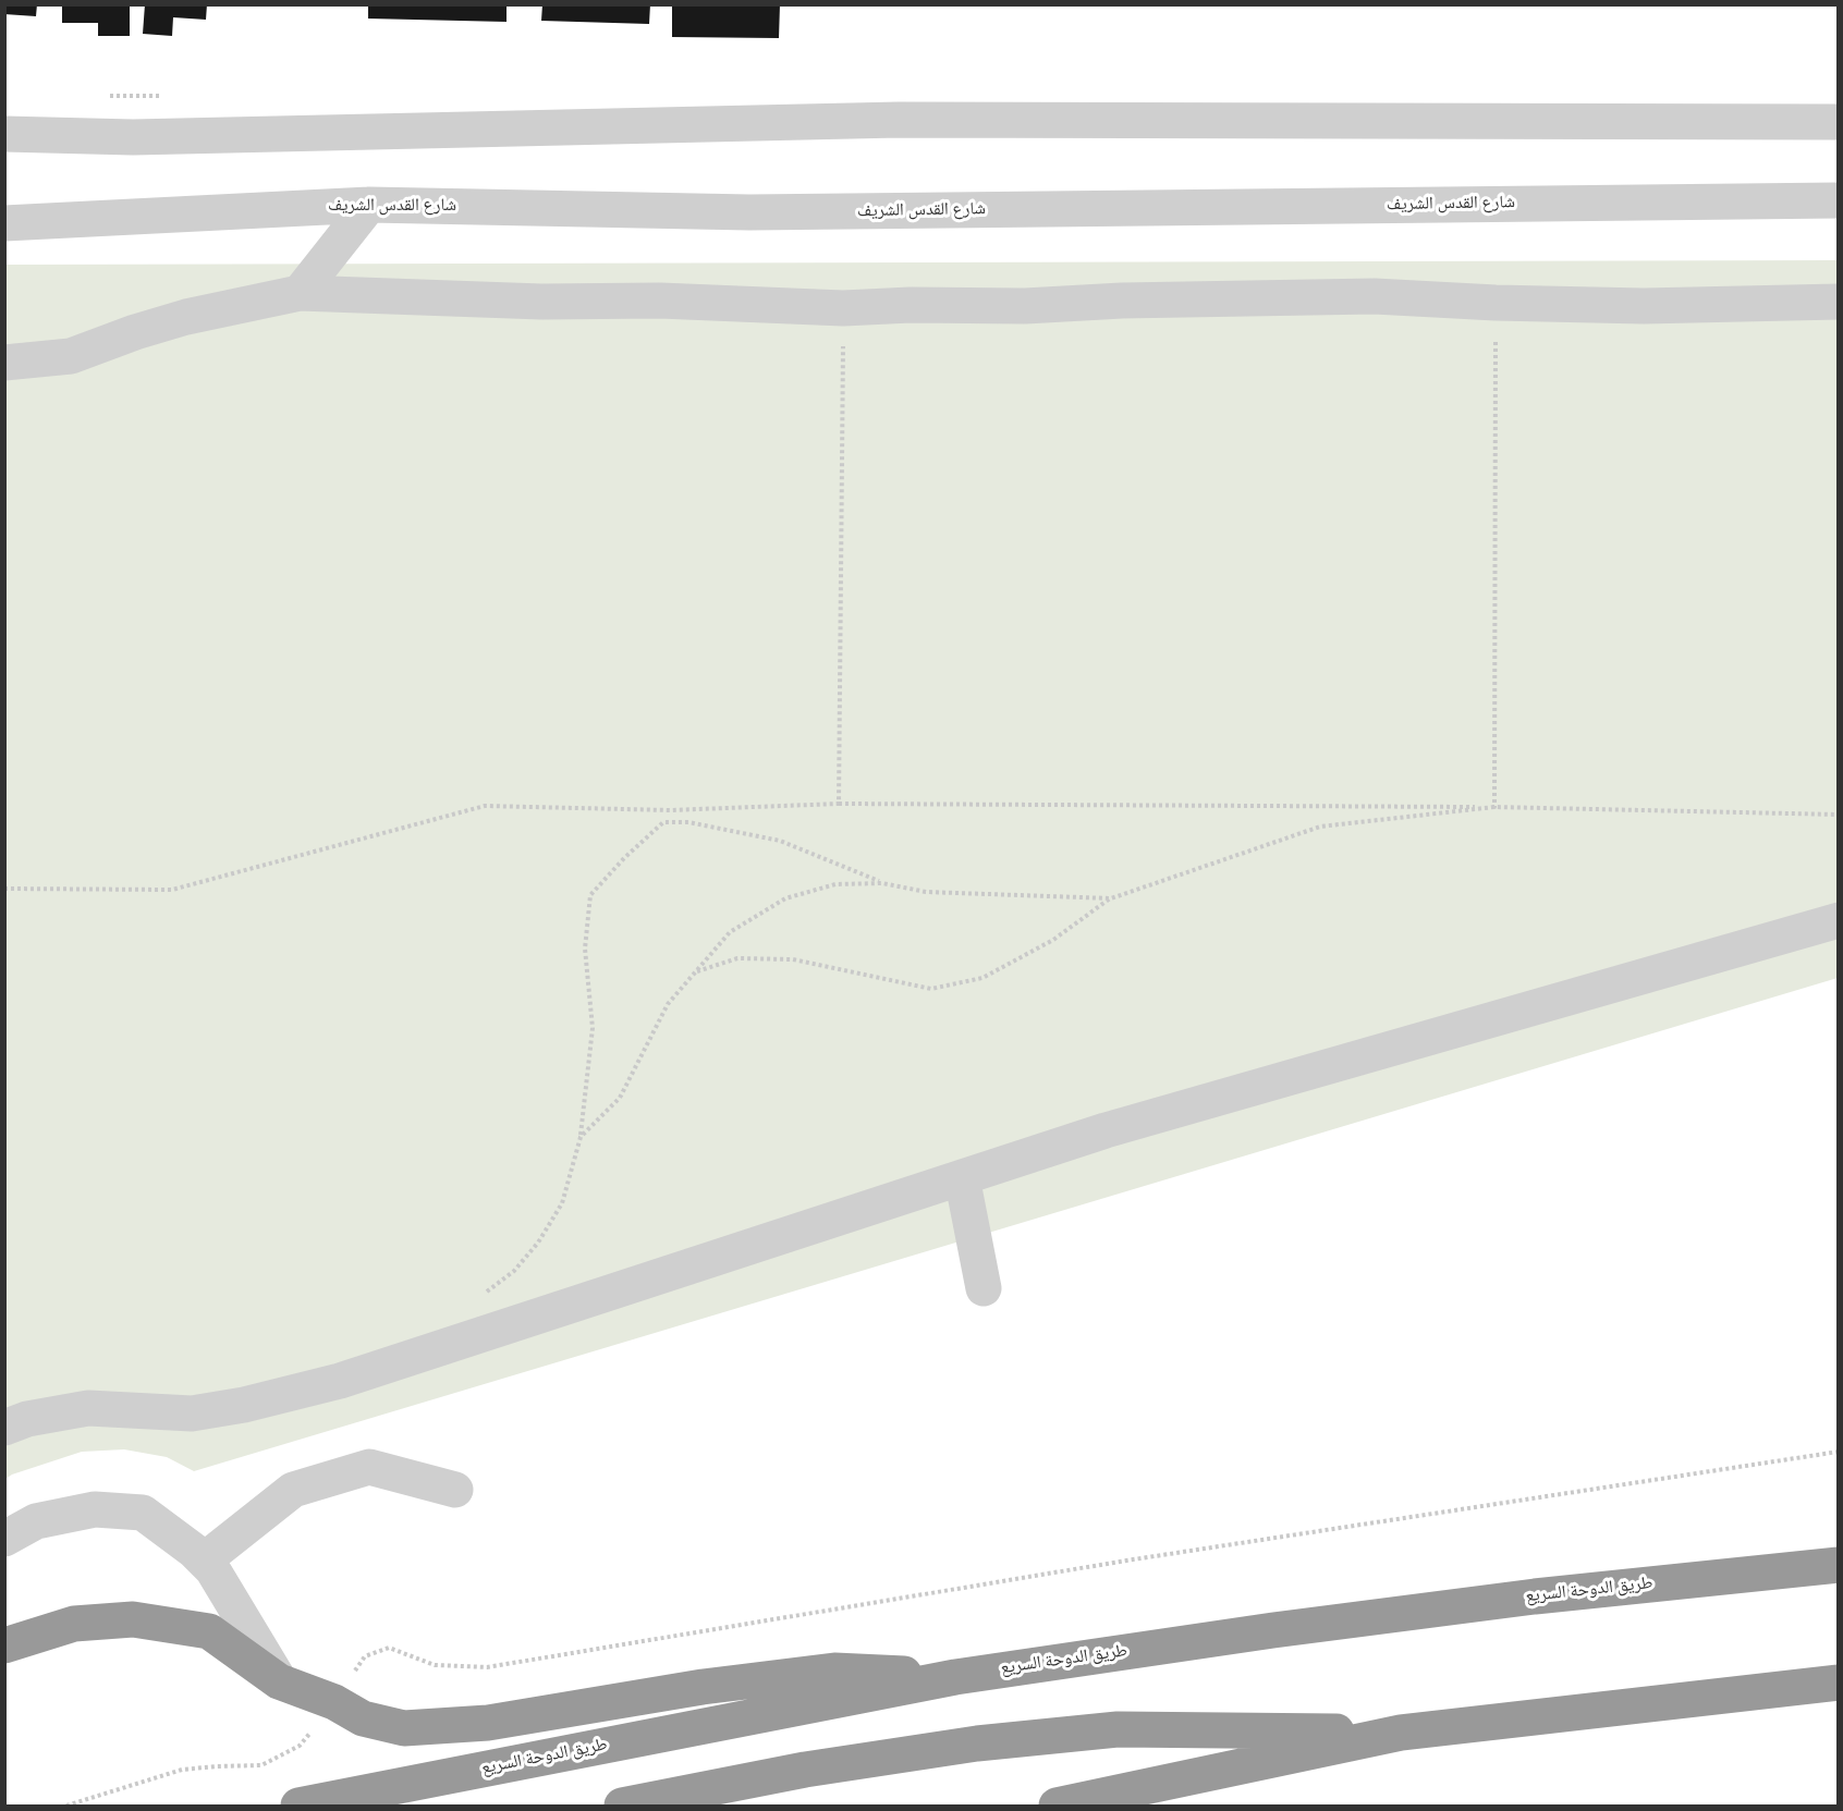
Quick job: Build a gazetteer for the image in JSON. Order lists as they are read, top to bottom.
{
  "streets": {
    "highway": ["طريق الدوحة السريع"],
    "street": ["شارع القدس الشريف"]
  }
}
